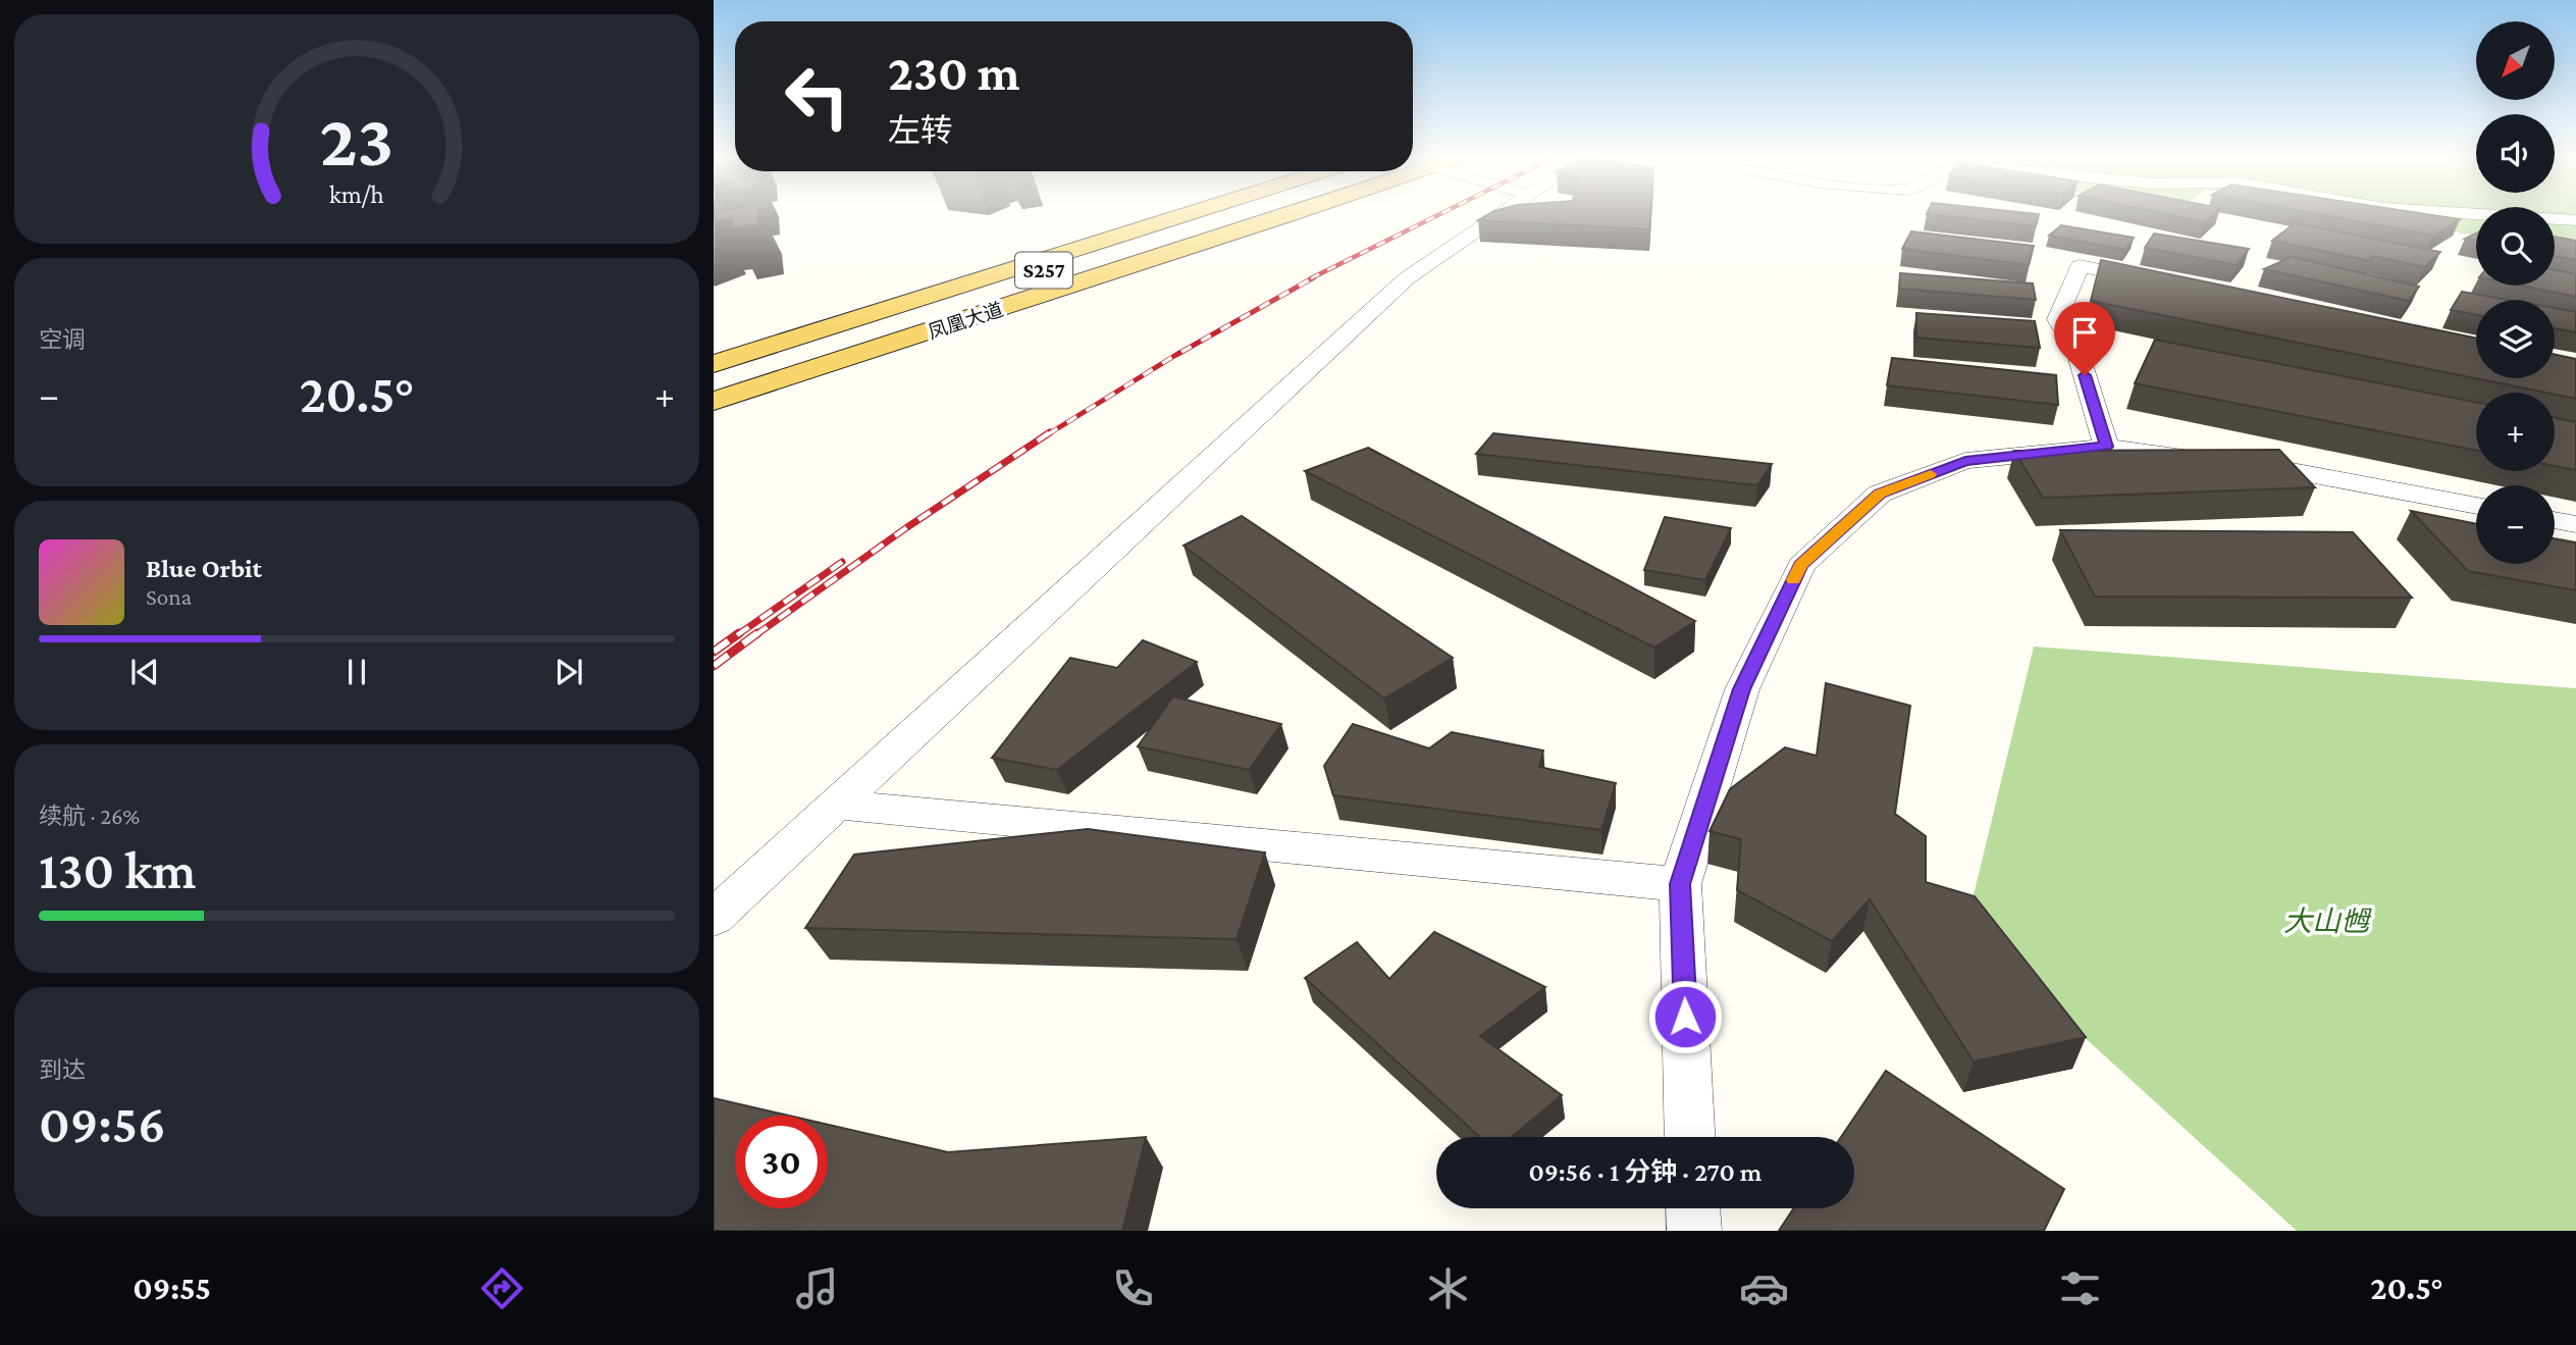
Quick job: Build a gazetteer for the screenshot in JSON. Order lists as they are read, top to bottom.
{
  "streets": {
    "main road": ["S257", "凤凰大道"]
  },
  "parks": ["大山乸"],
  "north": "bottom left",
  "page": {
    "map_buttons": ["+", "−"],
    "turn": ["230 m", "左转"],
    "tile": [
      "空调",
      ["续航 · 26%", "130 km"],
      ["到达", "09:56"]
    ],
    "heat": ["−", "20.5°", "+"],
    "song": ["Blue Orbit", "Sona"],
    "limit": "30",
    "trip": "09:56 · 1 分钟 · 270 m",
    "tabs": ["09:55", "20.5°"],
    "gauge": ["23", "km/h"]
  }
}
